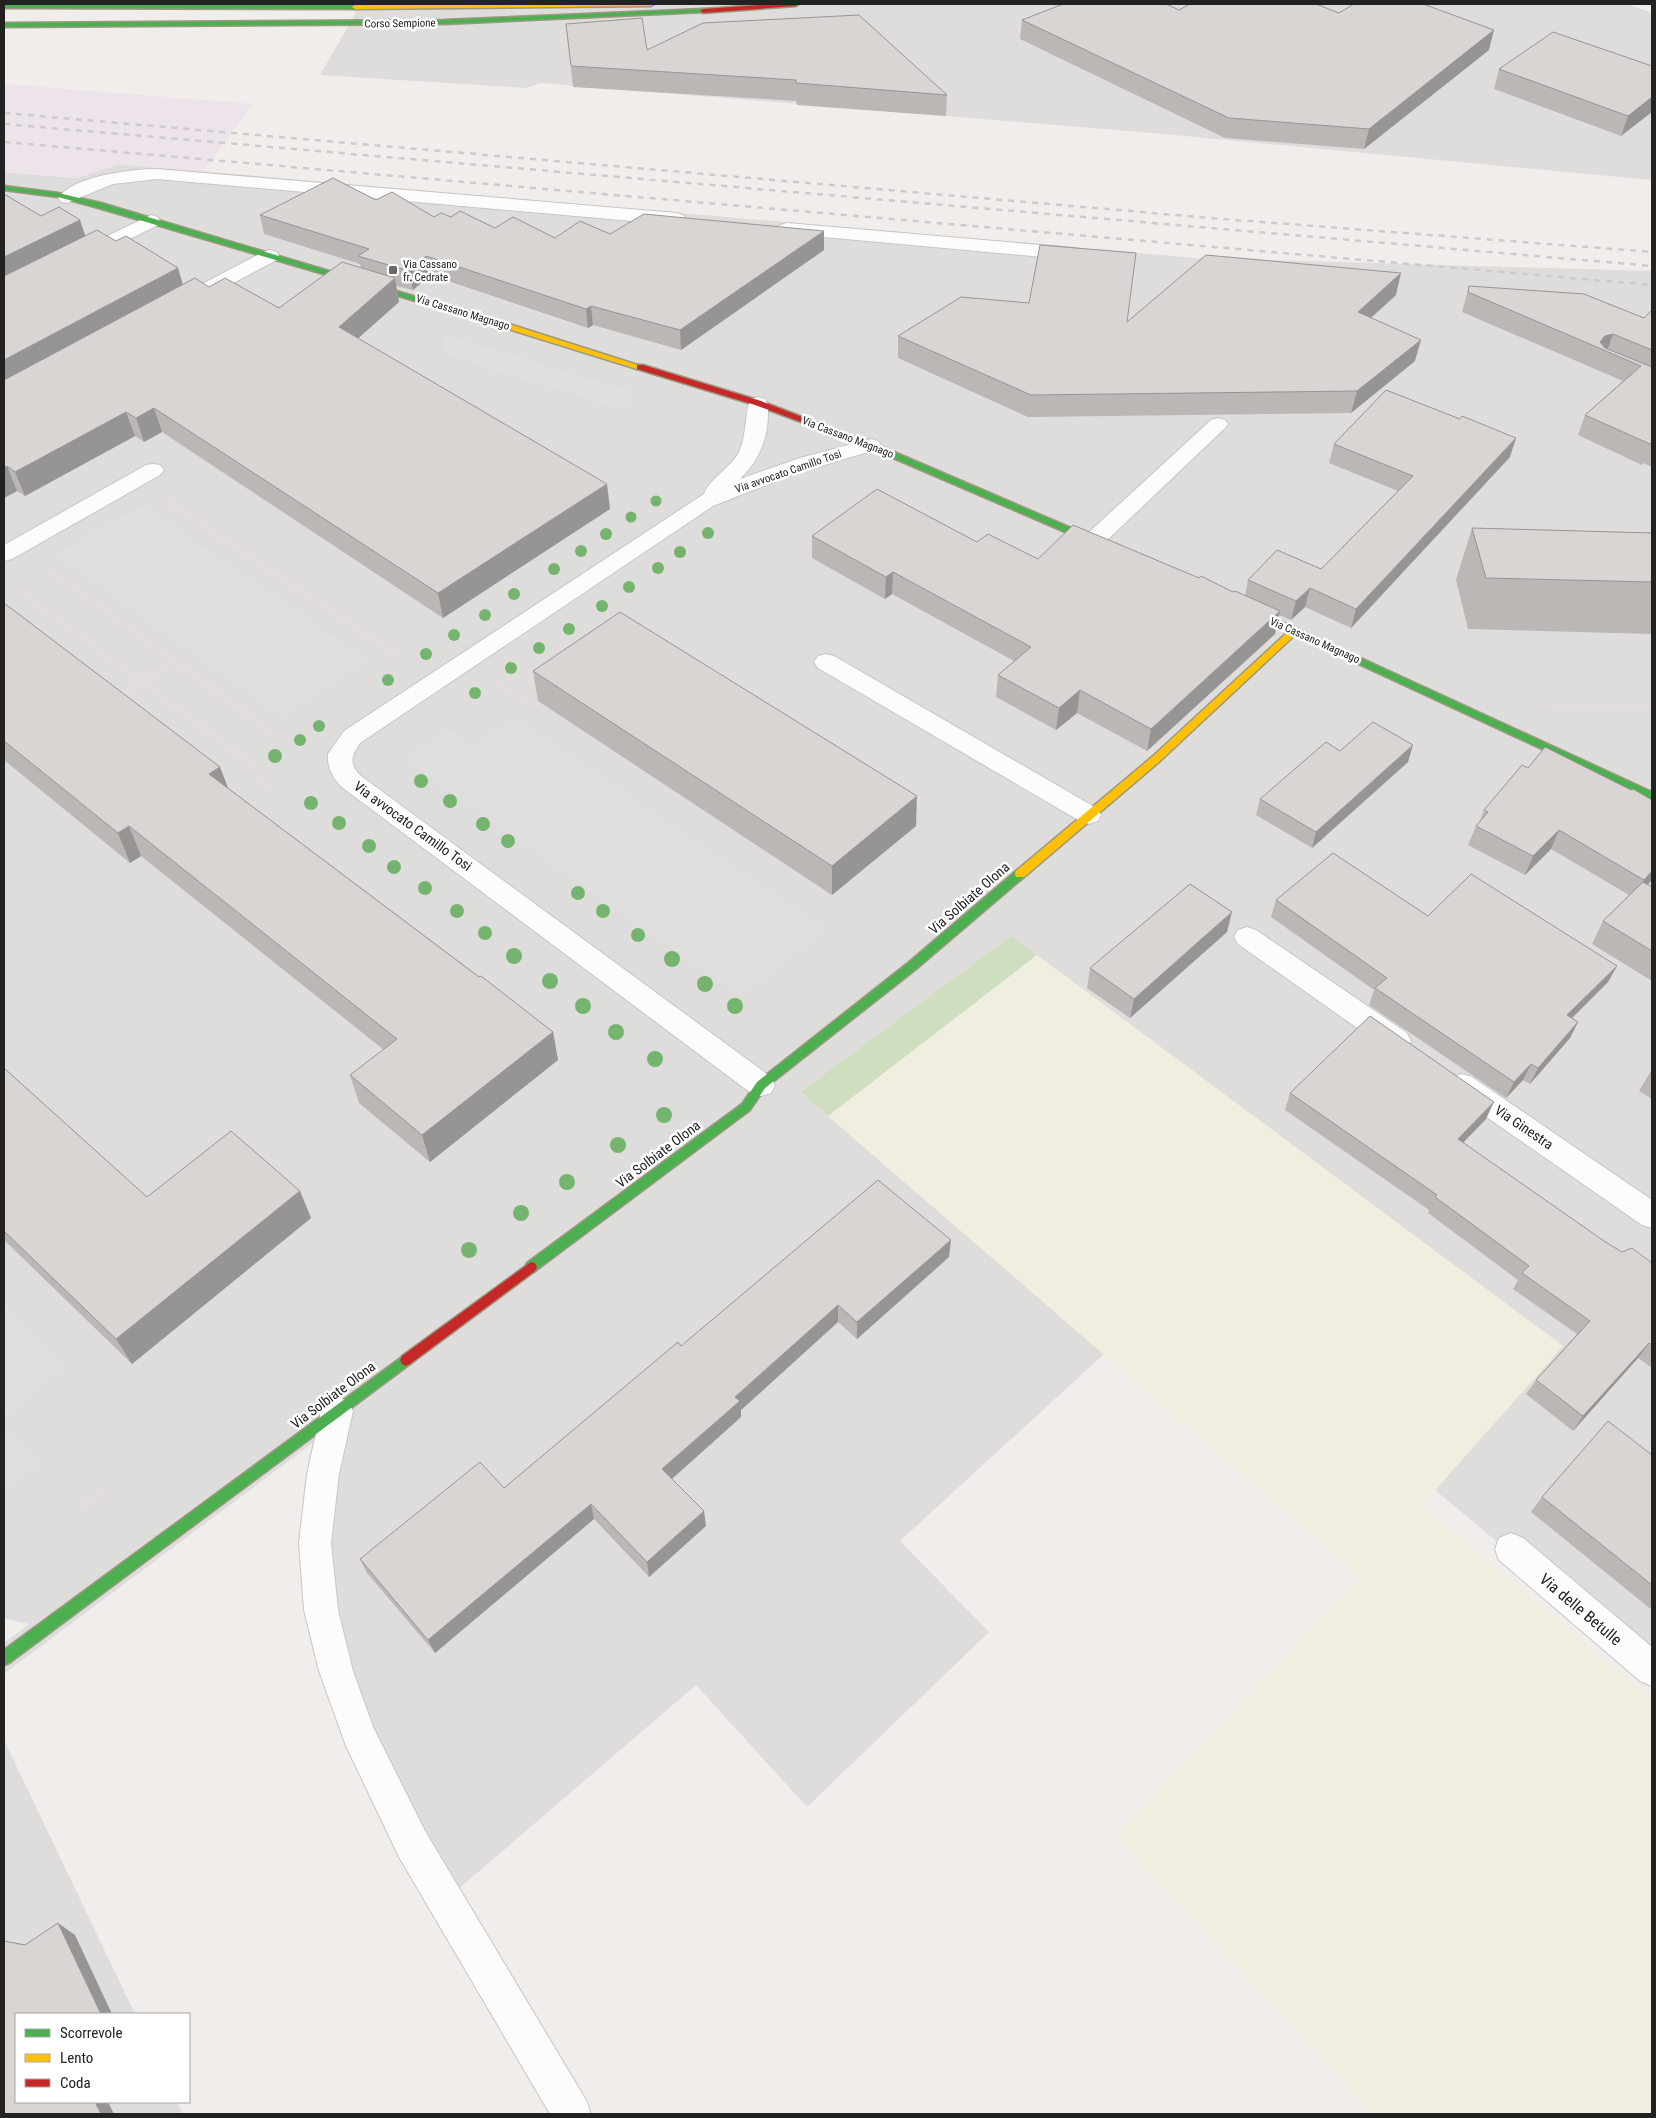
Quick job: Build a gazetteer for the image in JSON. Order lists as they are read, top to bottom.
{
  "streets": {
    "street": [
      "Corso Sempione",
      "Via Cassano Magnago",
      "Via avvocato Camillo Tosi",
      "Via Solbiate Olona",
      "Via Ginestra",
      "Via delle Betulle"
    ]
  },
  "crossings": [
    ["Via Cassano Magnago", "Via avvocato Camillo Tosi"],
    ["Via Cassano Magnago", "Via Solbiate Olona"],
    ["Via avvocato Camillo Tosi", "Via Solbiate Olona"]
  ],
  "places": {
    "transit": ["Via Cassano fr. Cedrate"]
  },
  "legend": ["Scorrevole", "Lento", "Coda"]
}
